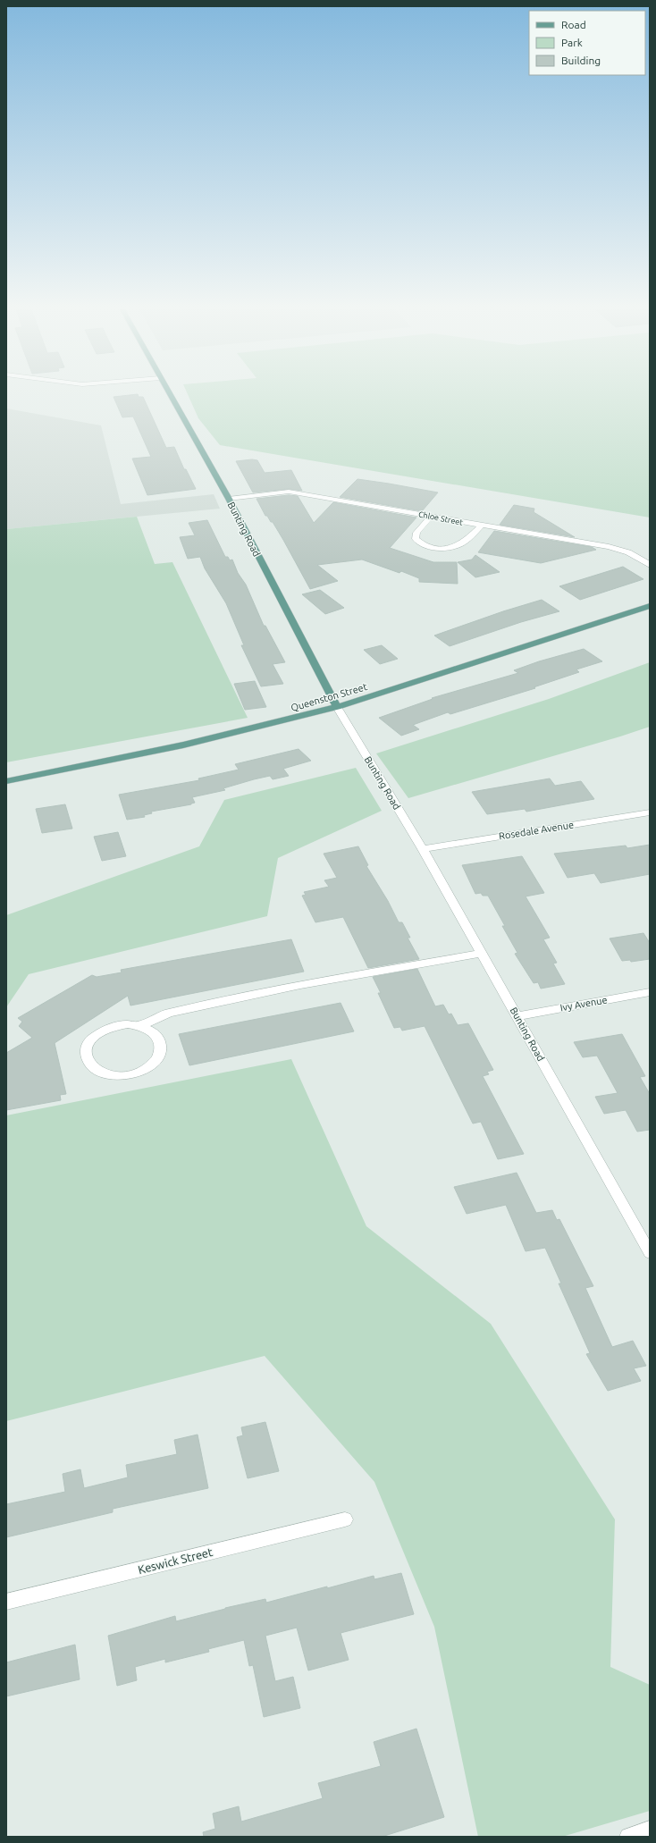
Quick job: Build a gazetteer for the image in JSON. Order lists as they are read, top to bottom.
{
  "streets": {
    "main road": ["Bunting Road", "Queenston Street"],
    "street": [
      "Chloe Street",
      "Rosedale Avenue",
      "Ivy Avenue",
      "Keswick Street"
    ]
  },
  "crossings": [
    ["Chloe Street", "Bunting Road"],
    ["Bunting Road", "Queenston Street"],
    ["Bunting Road", "Rosedale Avenue"],
    ["Bunting Road", "Ivy Avenue"]
  ],
  "legend": ["Road", "Park", "Building"]
}
